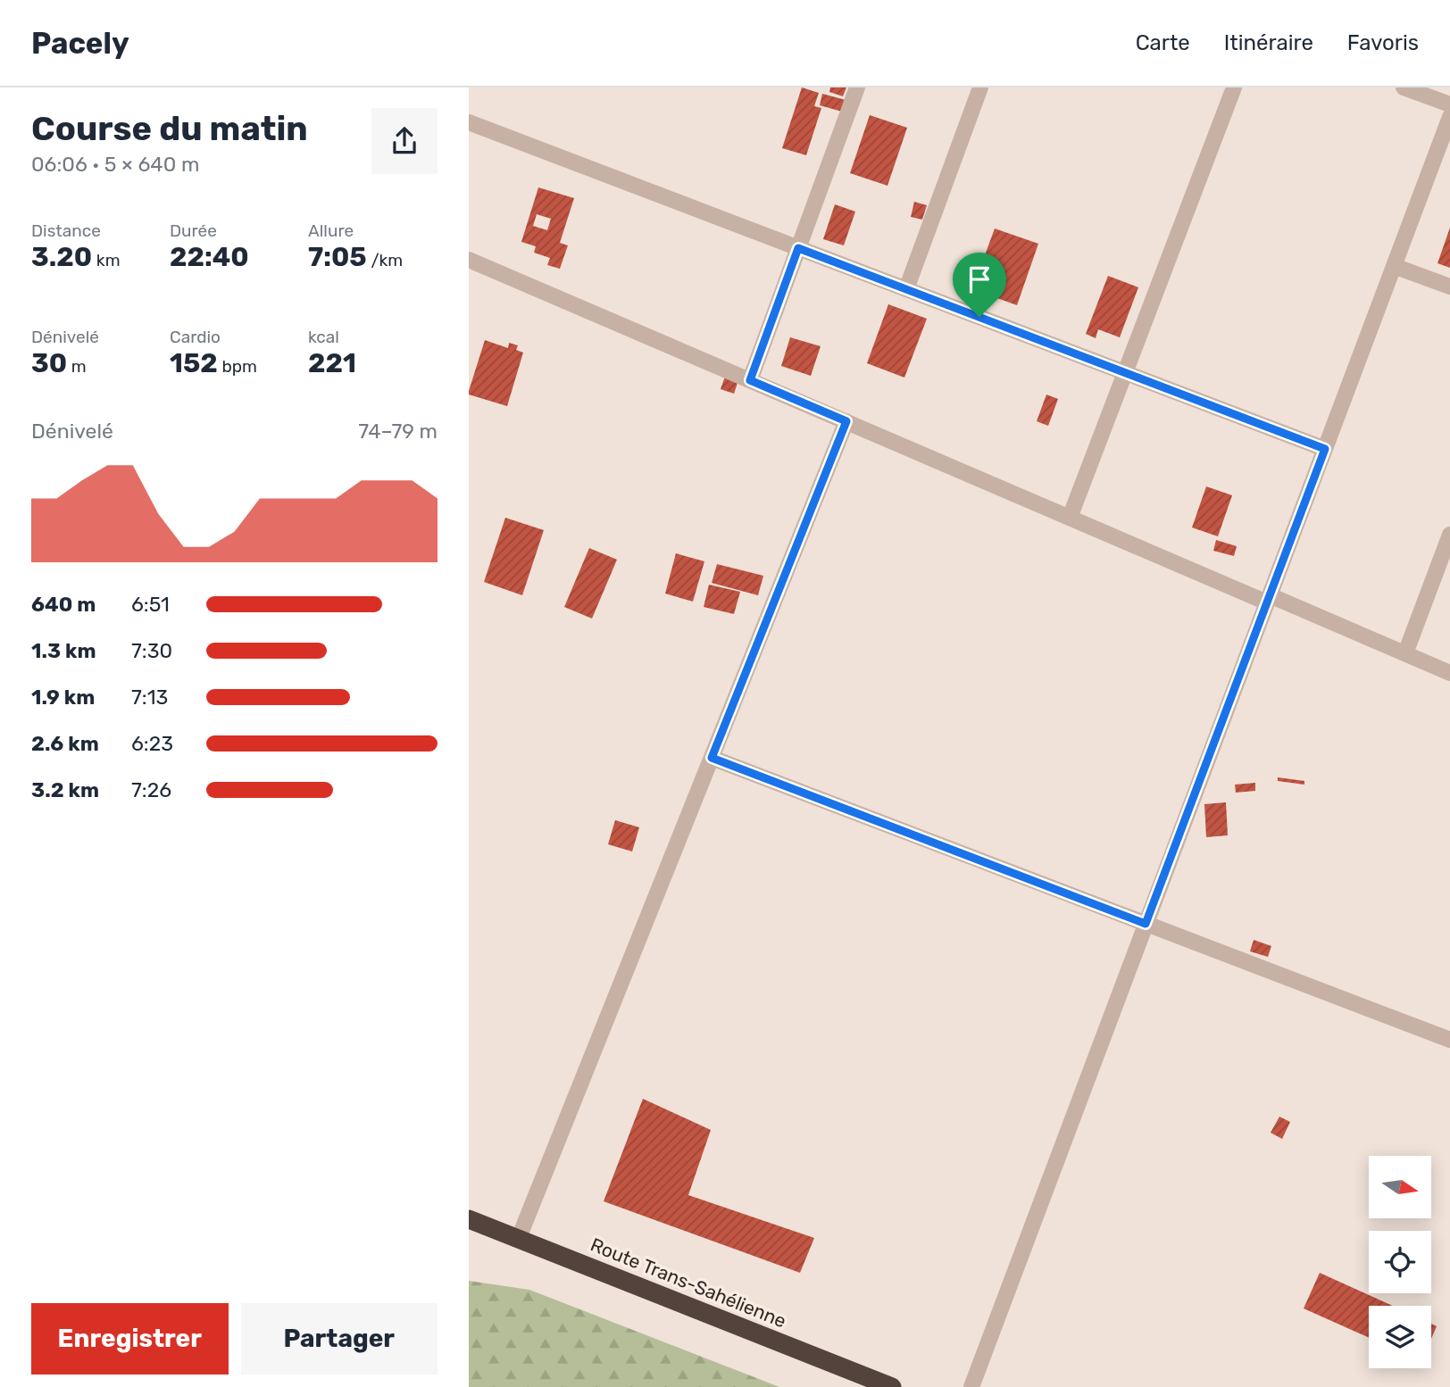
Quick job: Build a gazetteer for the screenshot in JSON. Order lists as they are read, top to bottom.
{
  "streets": {
    "highway": ["Route Trans-Sahélienne"]
  },
  "north": "right",
  "page": {
    "header": "Pacely",
    "nav": ["Carte", "Itinéraire", "Favoris"],
    "heading": ["Course du matin", "06:06 · 5 × 640 m"],
    "stats": [
      ["Distance", "3.20 km"],
      ["Durée", "22:40"],
      ["Allure", "7:05 /km"],
      ["Dénivelé", "30 m"],
      ["Cardio", "152 bpm"],
      ["kcal", "221"]
    ],
    "chart": ["Dénivelé", "74–79 m"],
    "list": [
      {
        "name": "640 m",
        "note": "6:51"
      },
      {
        "name": "1.3 km",
        "note": "7:30"
      },
      {
        "name": "1.9 km",
        "note": "7:13"
      },
      {
        "name": "2.6 km",
        "note": "6:23"
      },
      {
        "name": "3.2 km",
        "note": "7:26"
      }
    ],
    "buttons": ["Enregistrer", "Partager"]
  }
}
